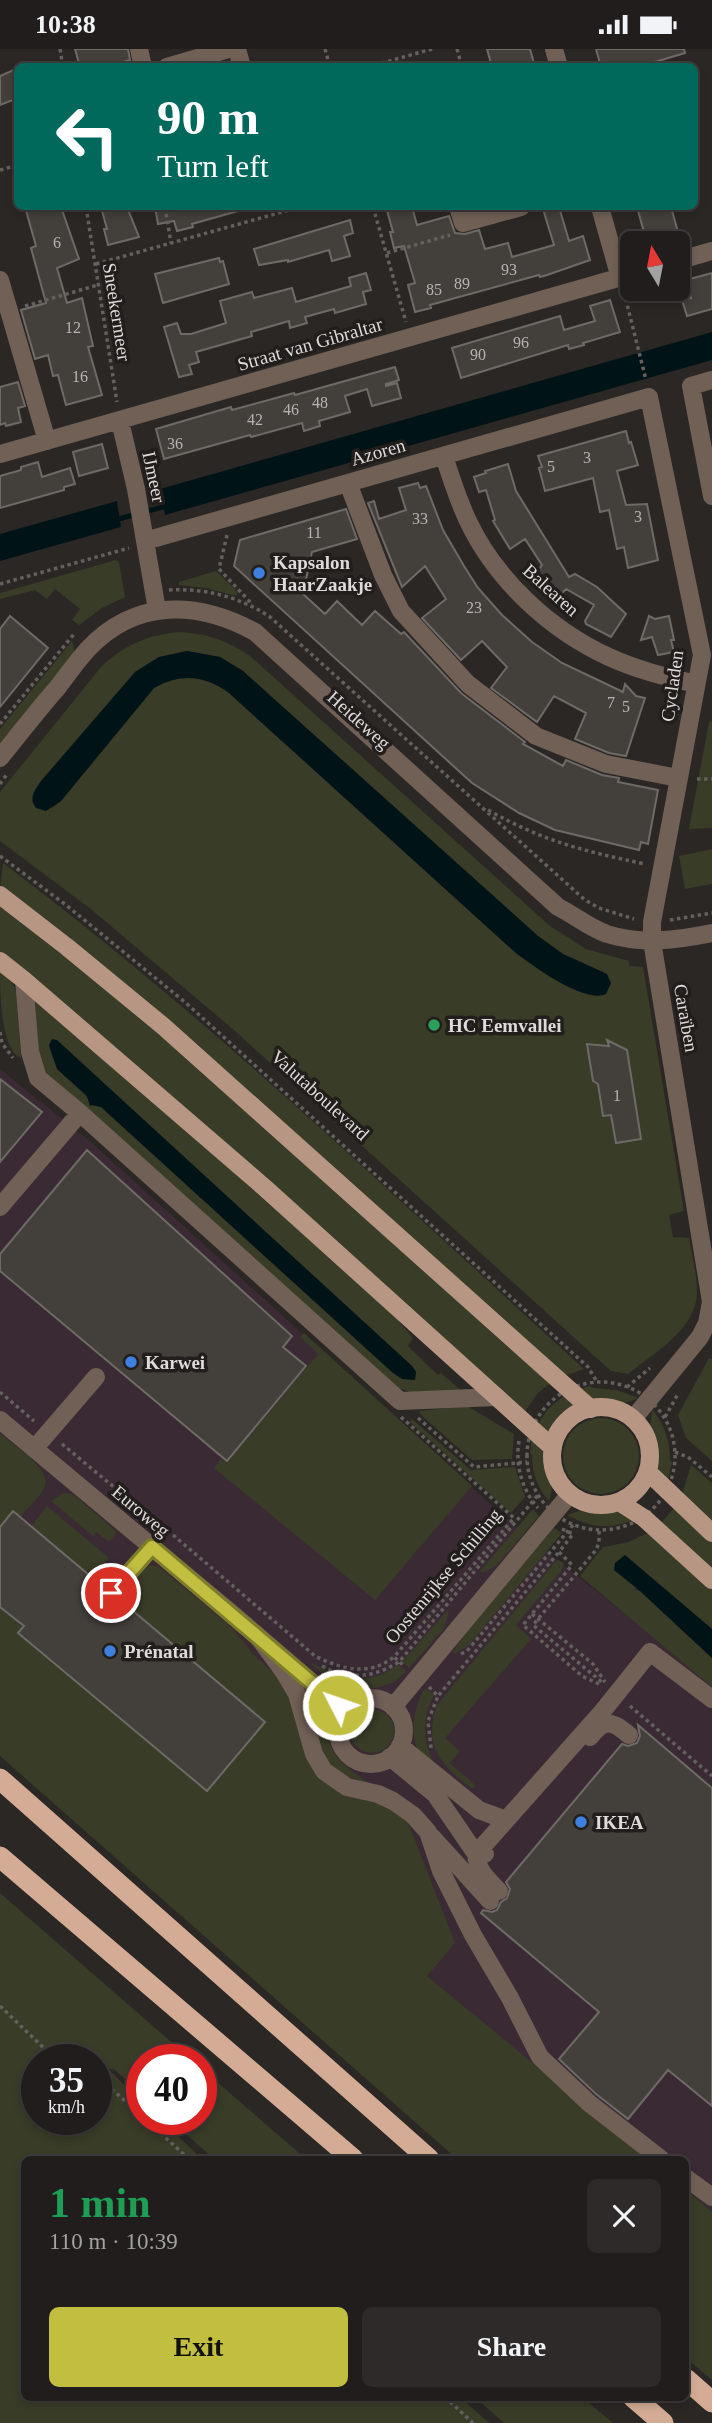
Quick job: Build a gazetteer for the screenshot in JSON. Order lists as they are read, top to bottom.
{
  "streets": {
    "street": [
      "Straat van Gibraltar",
      "Azoren",
      "IJmeer",
      "Balearen",
      "Cycladen",
      "Heideweg",
      "Caraïben",
      "Euroweg"
    ],
    "path": ["Sneekermeer", "Valutaboulevard", "Oostenrijkse Schilling"]
  },
  "crossings": [
    ["Sneekermeer", "Straat van Gibraltar"],
    ["Sneekermeer", "IJmeer"],
    ["Straat van Gibraltar", "IJmeer"],
    ["Azoren", "IJmeer"],
    ["Azoren", "Balearen"],
    ["Azoren", "Cycladen"],
    ["Balearen", "Cycladen"],
    ["Cycladen", "Heideweg"],
    ["Cycladen", "Caraïben"],
    ["Heideweg", "Caraïben"]
  ],
  "places": [
    "Kapsalon HaarZaakje",
    "HC Eemvallei",
    "Karwei",
    "Prénatal",
    "IKEA"
  ],
  "house_numbers": [
    "6",
    "93",
    "89",
    "85",
    "12",
    "96",
    "90",
    "16",
    "48",
    "46",
    "42",
    "36",
    "3",
    "5",
    "3",
    "33",
    "11",
    "23",
    "7",
    "5",
    "1"
  ],
  "north": "top",
  "page": {
    "status": "10:38",
    "turn": ["90 m", "Turn left"],
    "speed": "35 km/h",
    "limit": "40",
    "heading": ["1 min", "110 m · 10:39"],
    "buttons": ["Exit", "Share"]
  }
}
